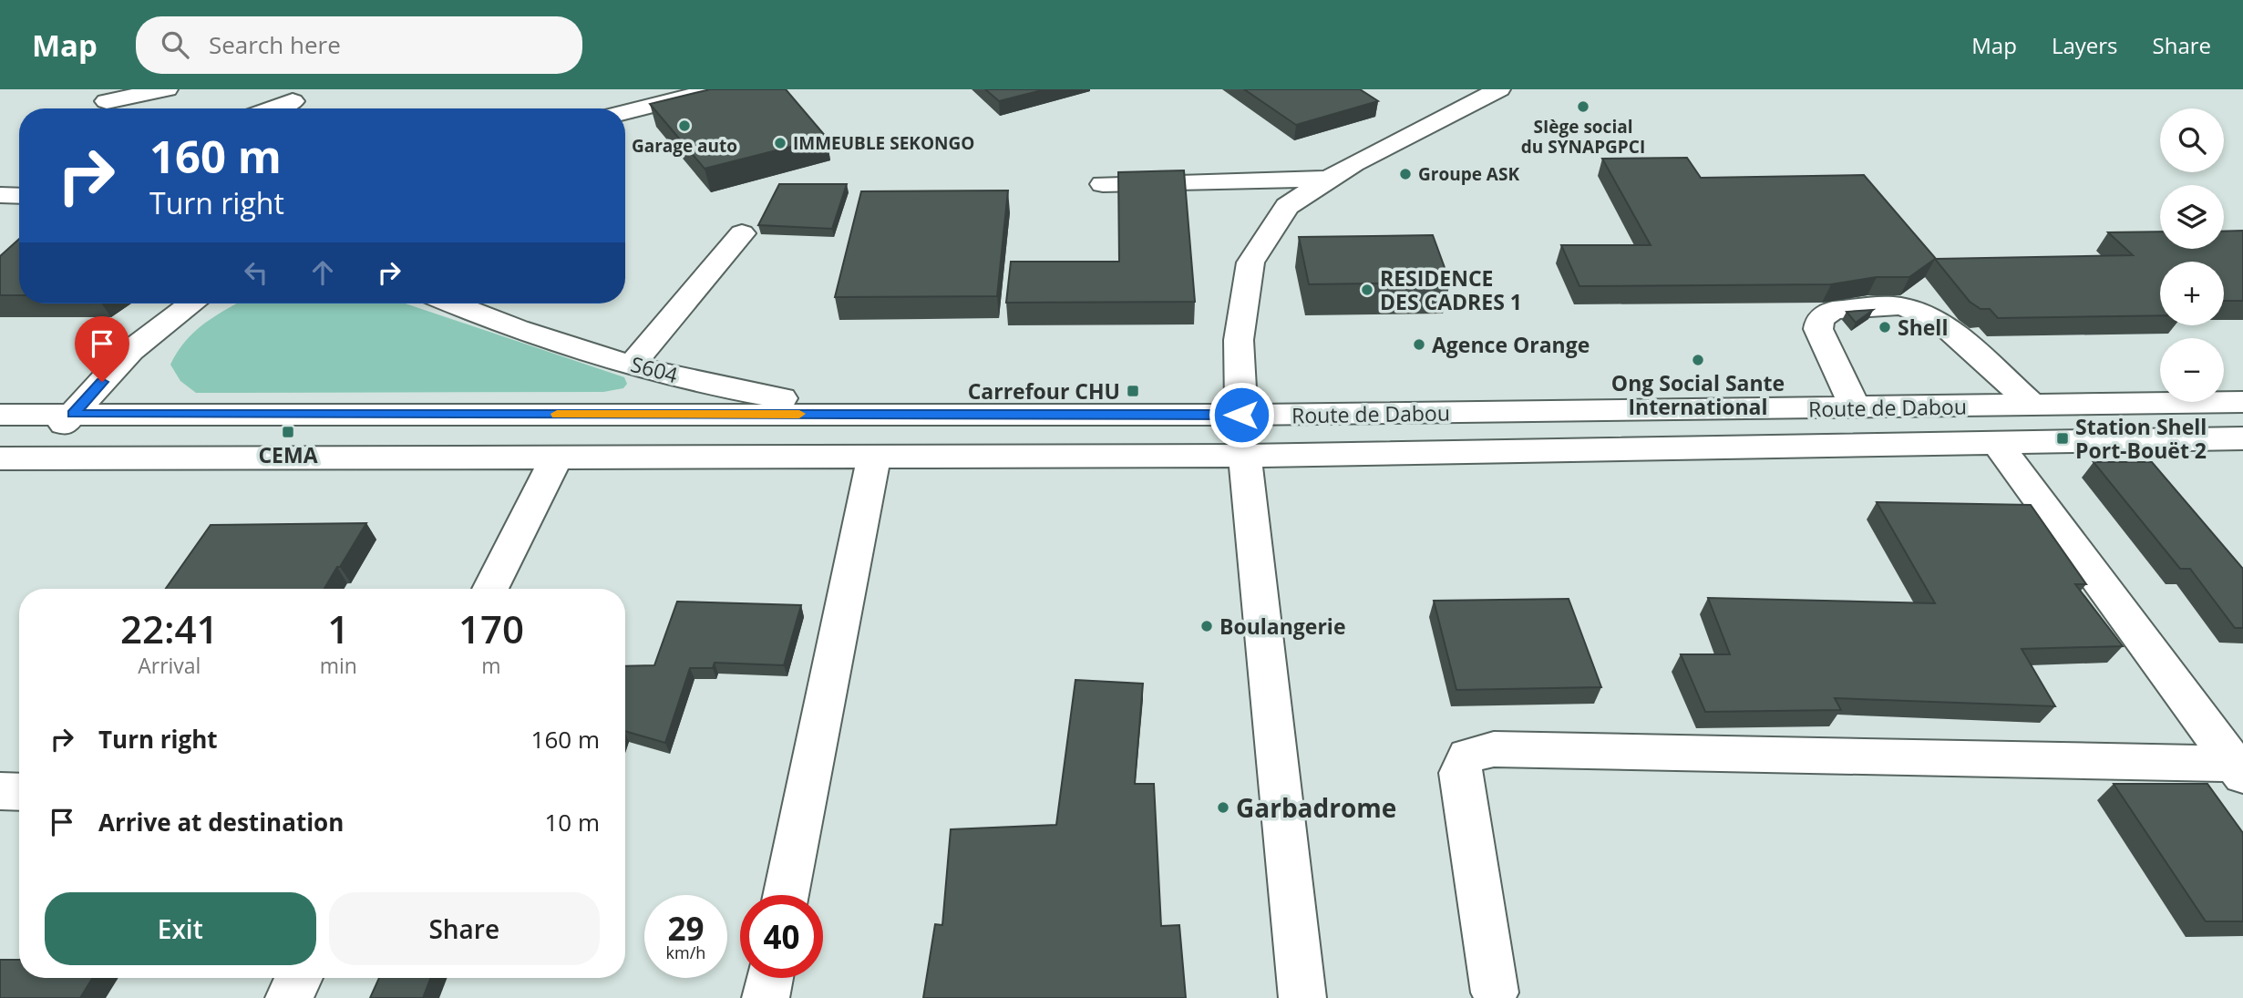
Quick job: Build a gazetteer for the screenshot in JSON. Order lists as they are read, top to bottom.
{
  "streets": {
    "street": ["S604", "Route de Dabou"]
  },
  "crossings": [
    ["S604", "Route de Dabou"]
  ],
  "places": {
    "other": [
      "SIège social du SYNAPGPCI",
      "Garage auto",
      "IMMEUBLE SEKONGO",
      "Groupe ASK",
      "RESIDENCE DES CADRES 1",
      "Shell",
      "Agence Orange",
      "Ong Social Sante International",
      "Boulangerie",
      "Garbadrome"
    ],
    "transit": ["Carrefour CHU", "CEMA", "Station Shell Port-Bouët 2"]
  },
  "page": {
    "header": "Map",
    "search": "Search here",
    "nav": ["Map", "Layers", "Share"],
    "map_buttons": ["+", "−"],
    "turn": ["160 m", "Turn right"],
    "eta": [
      "22:41",
      "Arrival",
      "1",
      "min",
      "170",
      "m"
    ],
    "list": [
      {
        "name": "Turn right",
        "value": "160 m"
      },
      {
        "name": "Arrive at destination",
        "value": "10 m"
      }
    ],
    "buttons": ["Exit", "Share"],
    "speed": "29 km/h",
    "limit": "40"
  }
}
